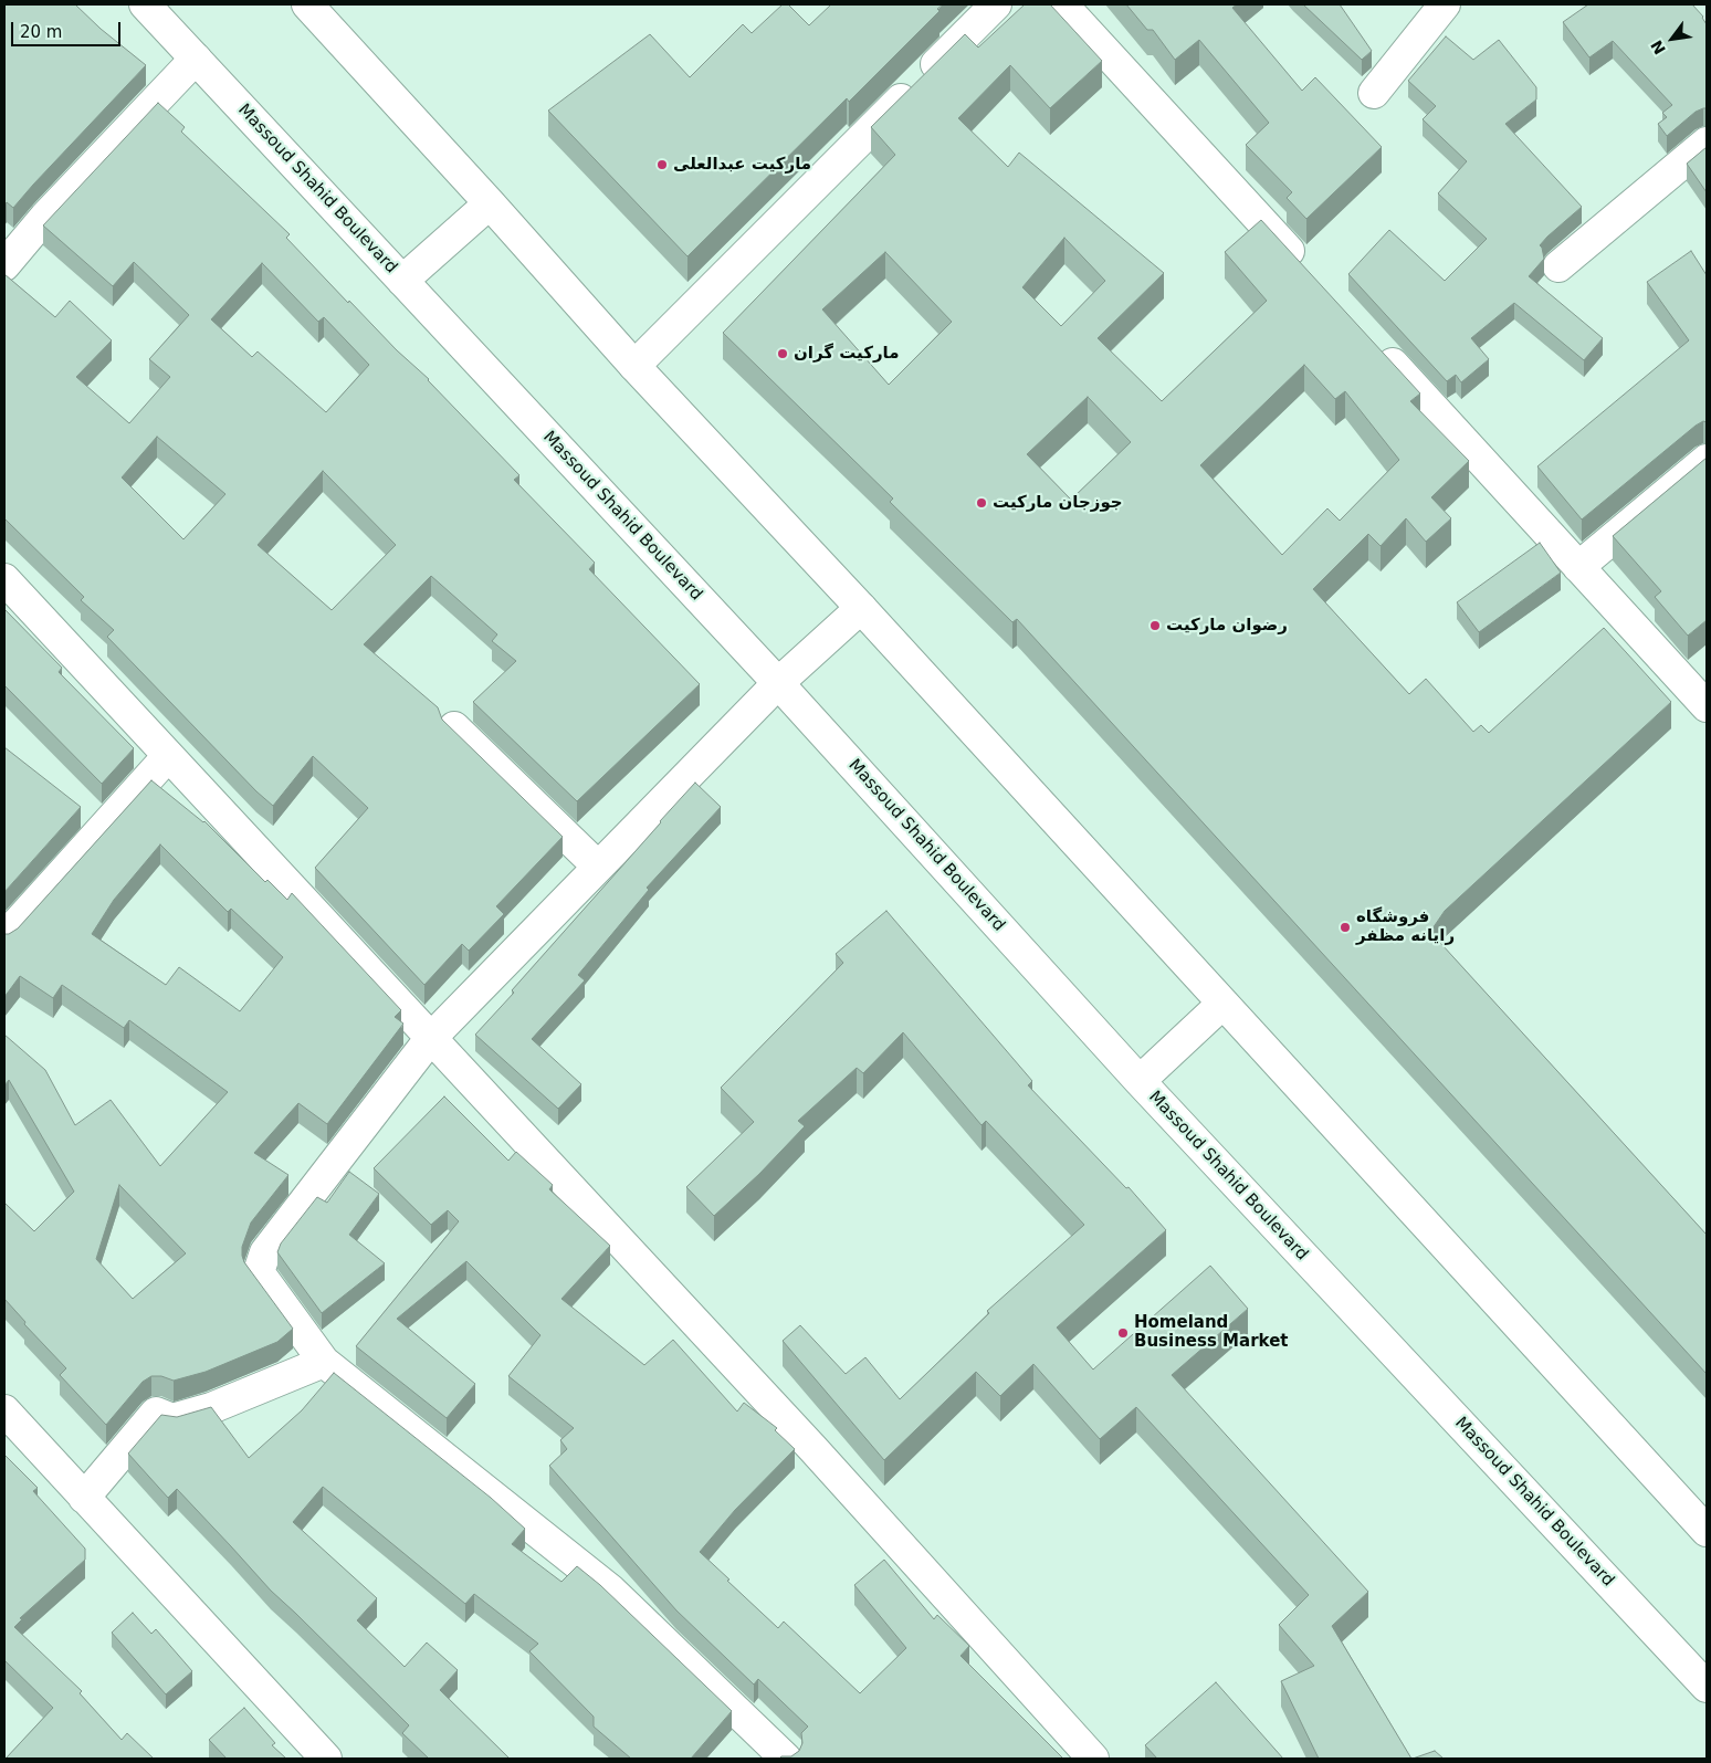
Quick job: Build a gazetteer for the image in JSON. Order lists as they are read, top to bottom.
{
  "streets": {
    "street": ["Massoud Shahid Boulevard"]
  },
  "places": [
    "مارکیت عبدالعلی",
    "مارکیت گران",
    "جوزجان مارکیت",
    "رضوان مارکیت",
    "فروشگاه رایانه مظفر",
    "Homeland Business Market"
  ],
  "scale_bar": "20 m",
  "north": "bottom left"
}
